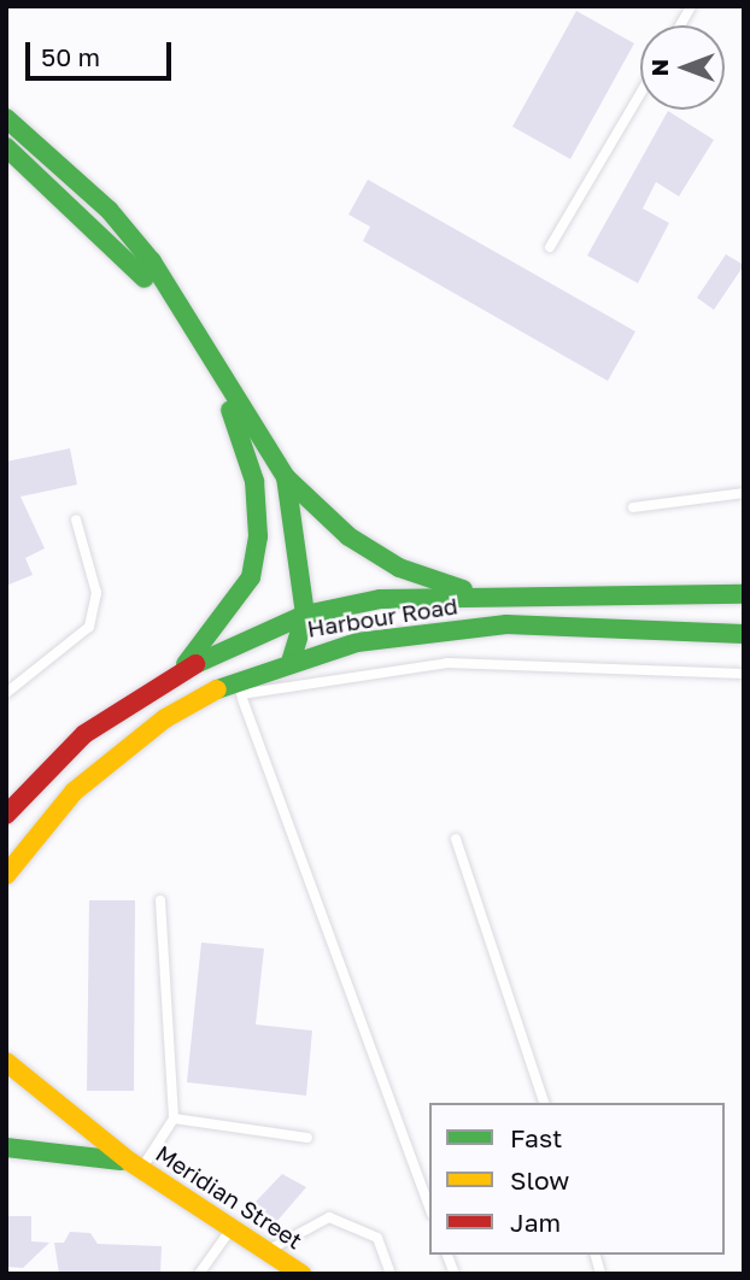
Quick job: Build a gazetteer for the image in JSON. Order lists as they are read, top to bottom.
{
  "streets": {
    "main road": ["Harbour Road", "Meridian Street"]
  },
  "legend": ["Fast", "Slow", "Jam"],
  "scale_bar": "50 m",
  "north": "left"
}
